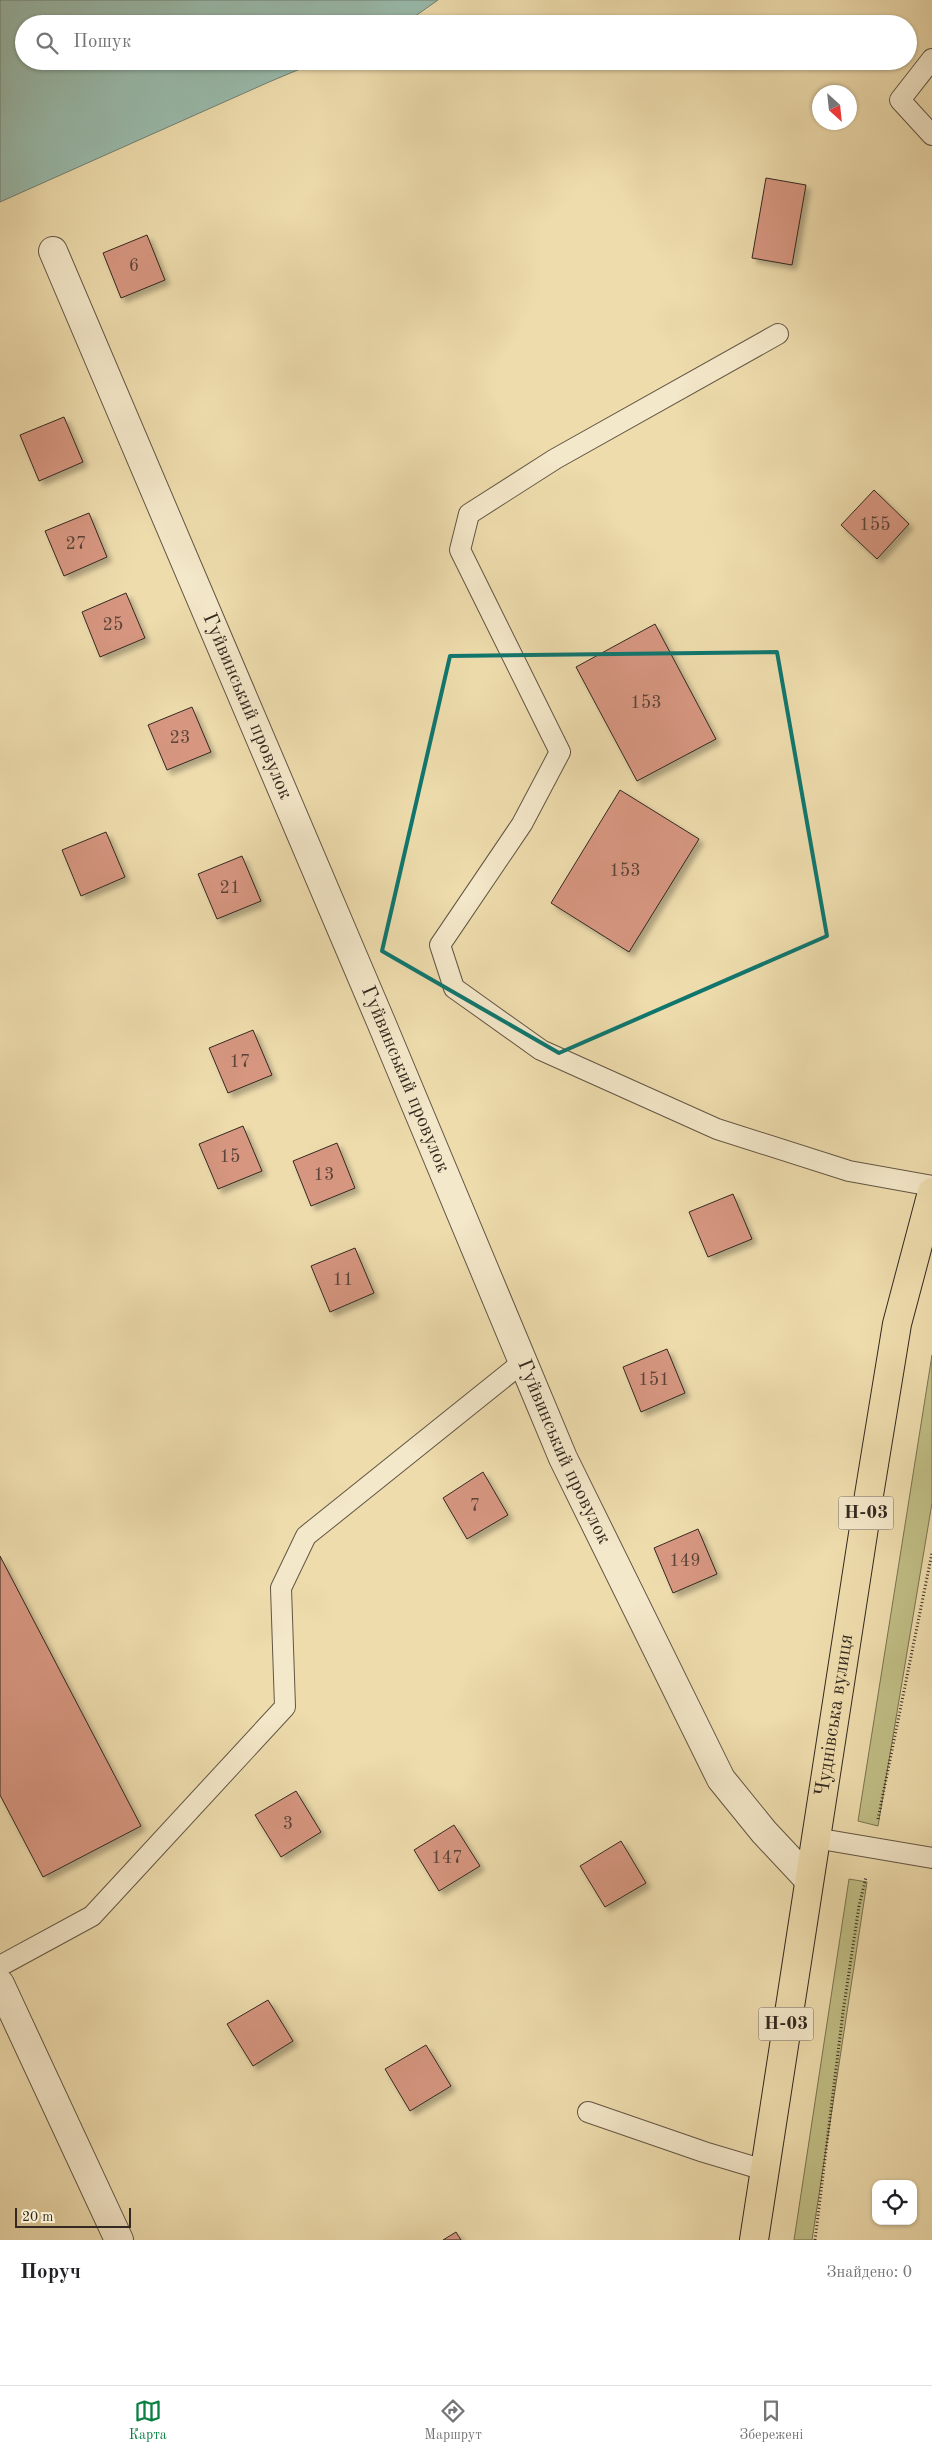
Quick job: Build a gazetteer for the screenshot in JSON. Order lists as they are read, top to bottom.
{
  "streets": {
    "main road": ["Н-03", "Чуднівська вулиця"],
    "street": ["Гуйвинський провулок"]
  },
  "crossings": [
    ["Гуйвинський провулок", "Чуднівська вулиця"]
  ],
  "house_numbers": [
    "6",
    "155",
    "27",
    "25",
    "153",
    "23",
    "153",
    "21",
    "17",
    "15",
    "13",
    "11",
    "151",
    "7",
    "149",
    "3",
    "147"
  ],
  "scale_bar": "20 m",
  "north": "bottom right",
  "page": {
    "search": "Пошук",
    "scale": "20 m",
    "heading": ["Поруч", "Знайдено: 0"],
    "nav": ["Карта", "Маршрут", "Збережені"]
  }
}
